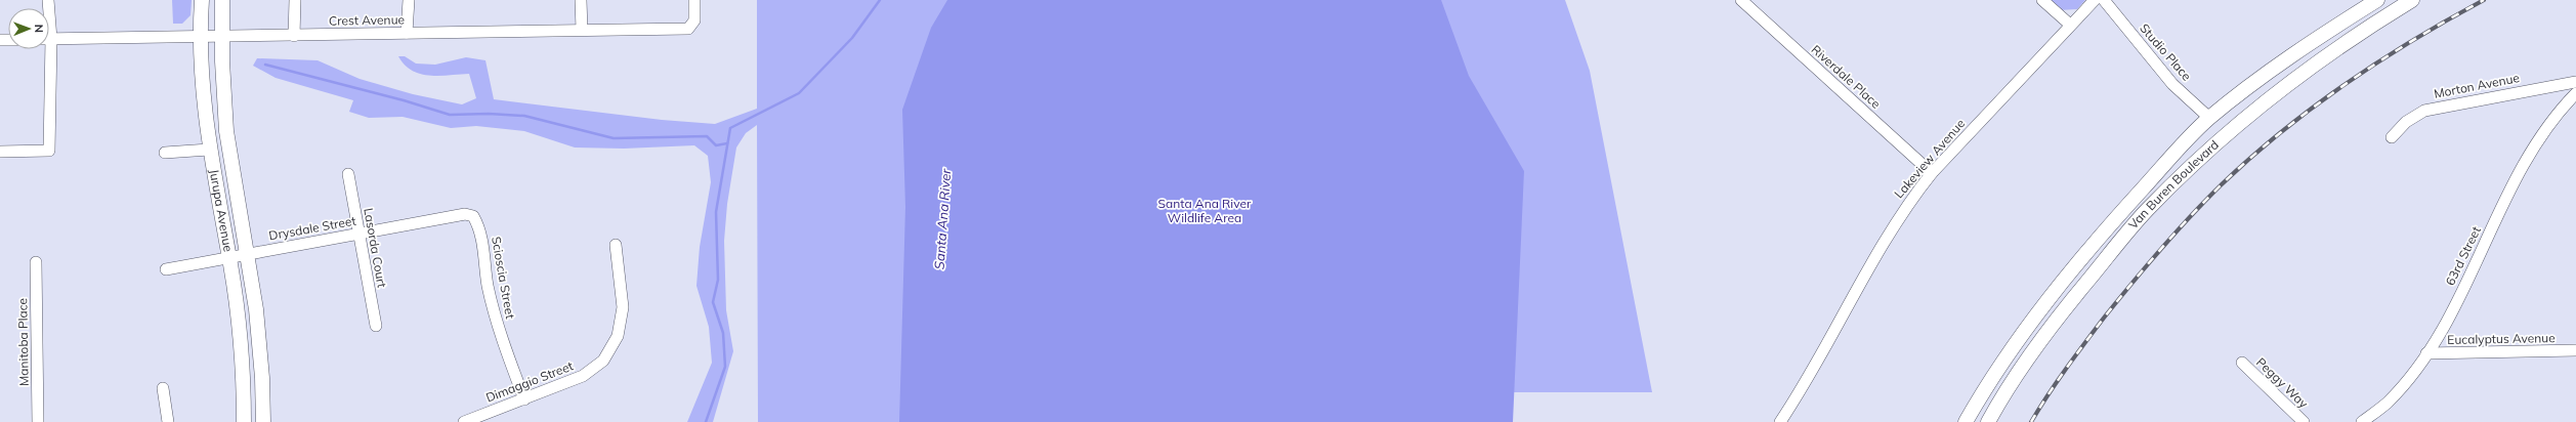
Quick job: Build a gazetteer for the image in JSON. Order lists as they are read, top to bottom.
{
  "streets": {
    "main road": ["Van Buren Boulevard", "Jurupa Avenue"],
    "street": [
      "Crest Avenue",
      "Studio Place",
      "Riverdale Place",
      "Morton Avenue",
      "Lakeview Avenue",
      "Drysdale Street",
      "Lasorda Court",
      "63rd Street",
      "Scioscia Street",
      "Eucalyptus Avenue",
      "Manitoba Place",
      "Dimaggio Street",
      "Peggy Way"
    ]
  },
  "crossings": [
    ["Crest Avenue", "Jurupa Avenue"],
    ["Studio Place", "Van Buren Boulevard"],
    ["Riverdale Place", "Lakeview Avenue"],
    ["Jurupa Avenue", "Drysdale Street"],
    ["Drysdale Street", "Lasorda Court"],
    ["Drysdale Street", "Scioscia Street"],
    ["63rd Street", "Eucalyptus Avenue"],
    ["Scioscia Street", "Dimaggio Street"]
  ],
  "water": ["Santa Ana River"],
  "parks": ["Santa Ana River Wildlife Area"],
  "north": "right"
}
